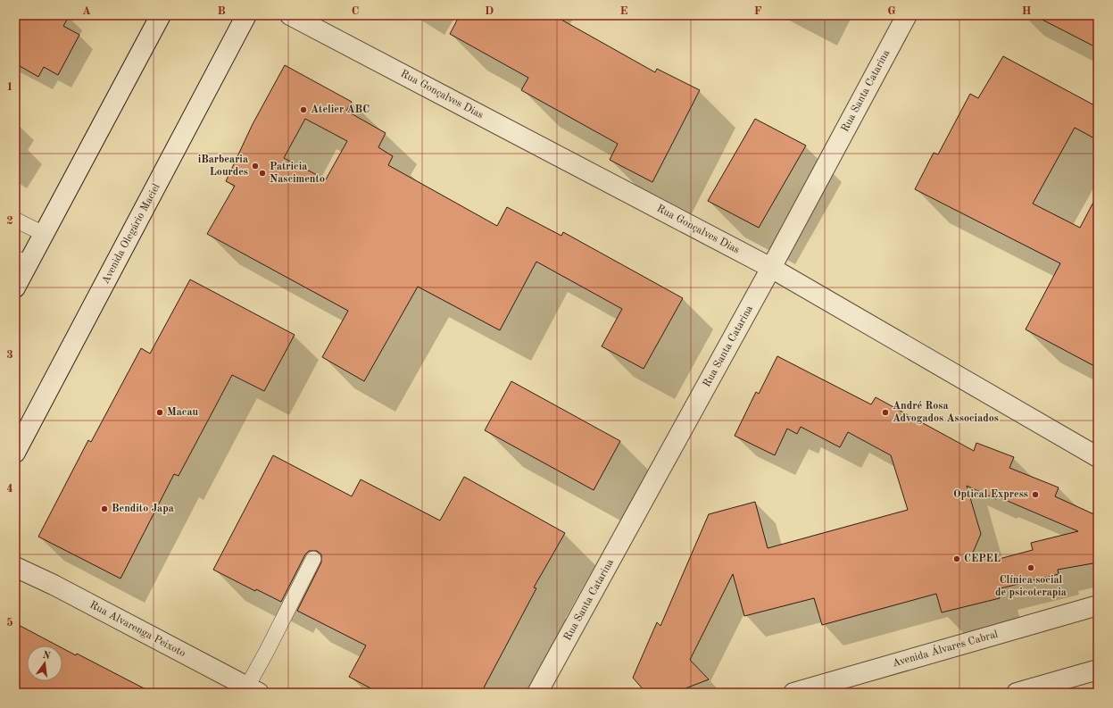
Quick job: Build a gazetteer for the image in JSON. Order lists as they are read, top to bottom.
{
  "streets": {
    "street": [
      "Rua Santa Catarina",
      "Rua Gonçalves Dias",
      "Avenida Olegário Maciel",
      "Rua Alvarenga Peixoto",
      "Avenida Álvares Cabral"
    ]
  },
  "crossings": [
    ["Rua Santa Catarina", "Rua Gonçalves Dias"]
  ],
  "places": [
    "Atelier ABC",
    "iBarbearia Lourdes",
    "Patricia Nascimento",
    "Macau",
    "André Rosa Advogados Associados",
    "Optical Express",
    "Bendito Japa",
    "CEPEL",
    "Clínica social de psicoterapia"
  ],
  "north": "top",
  "grid": {
    "columns": [
      "A",
      "B",
      "C",
      "D",
      "E",
      "F",
      "G",
      "H"
    ],
    "rows": [
      "1",
      "2",
      "3",
      "4",
      "5"
    ]
  }
}
